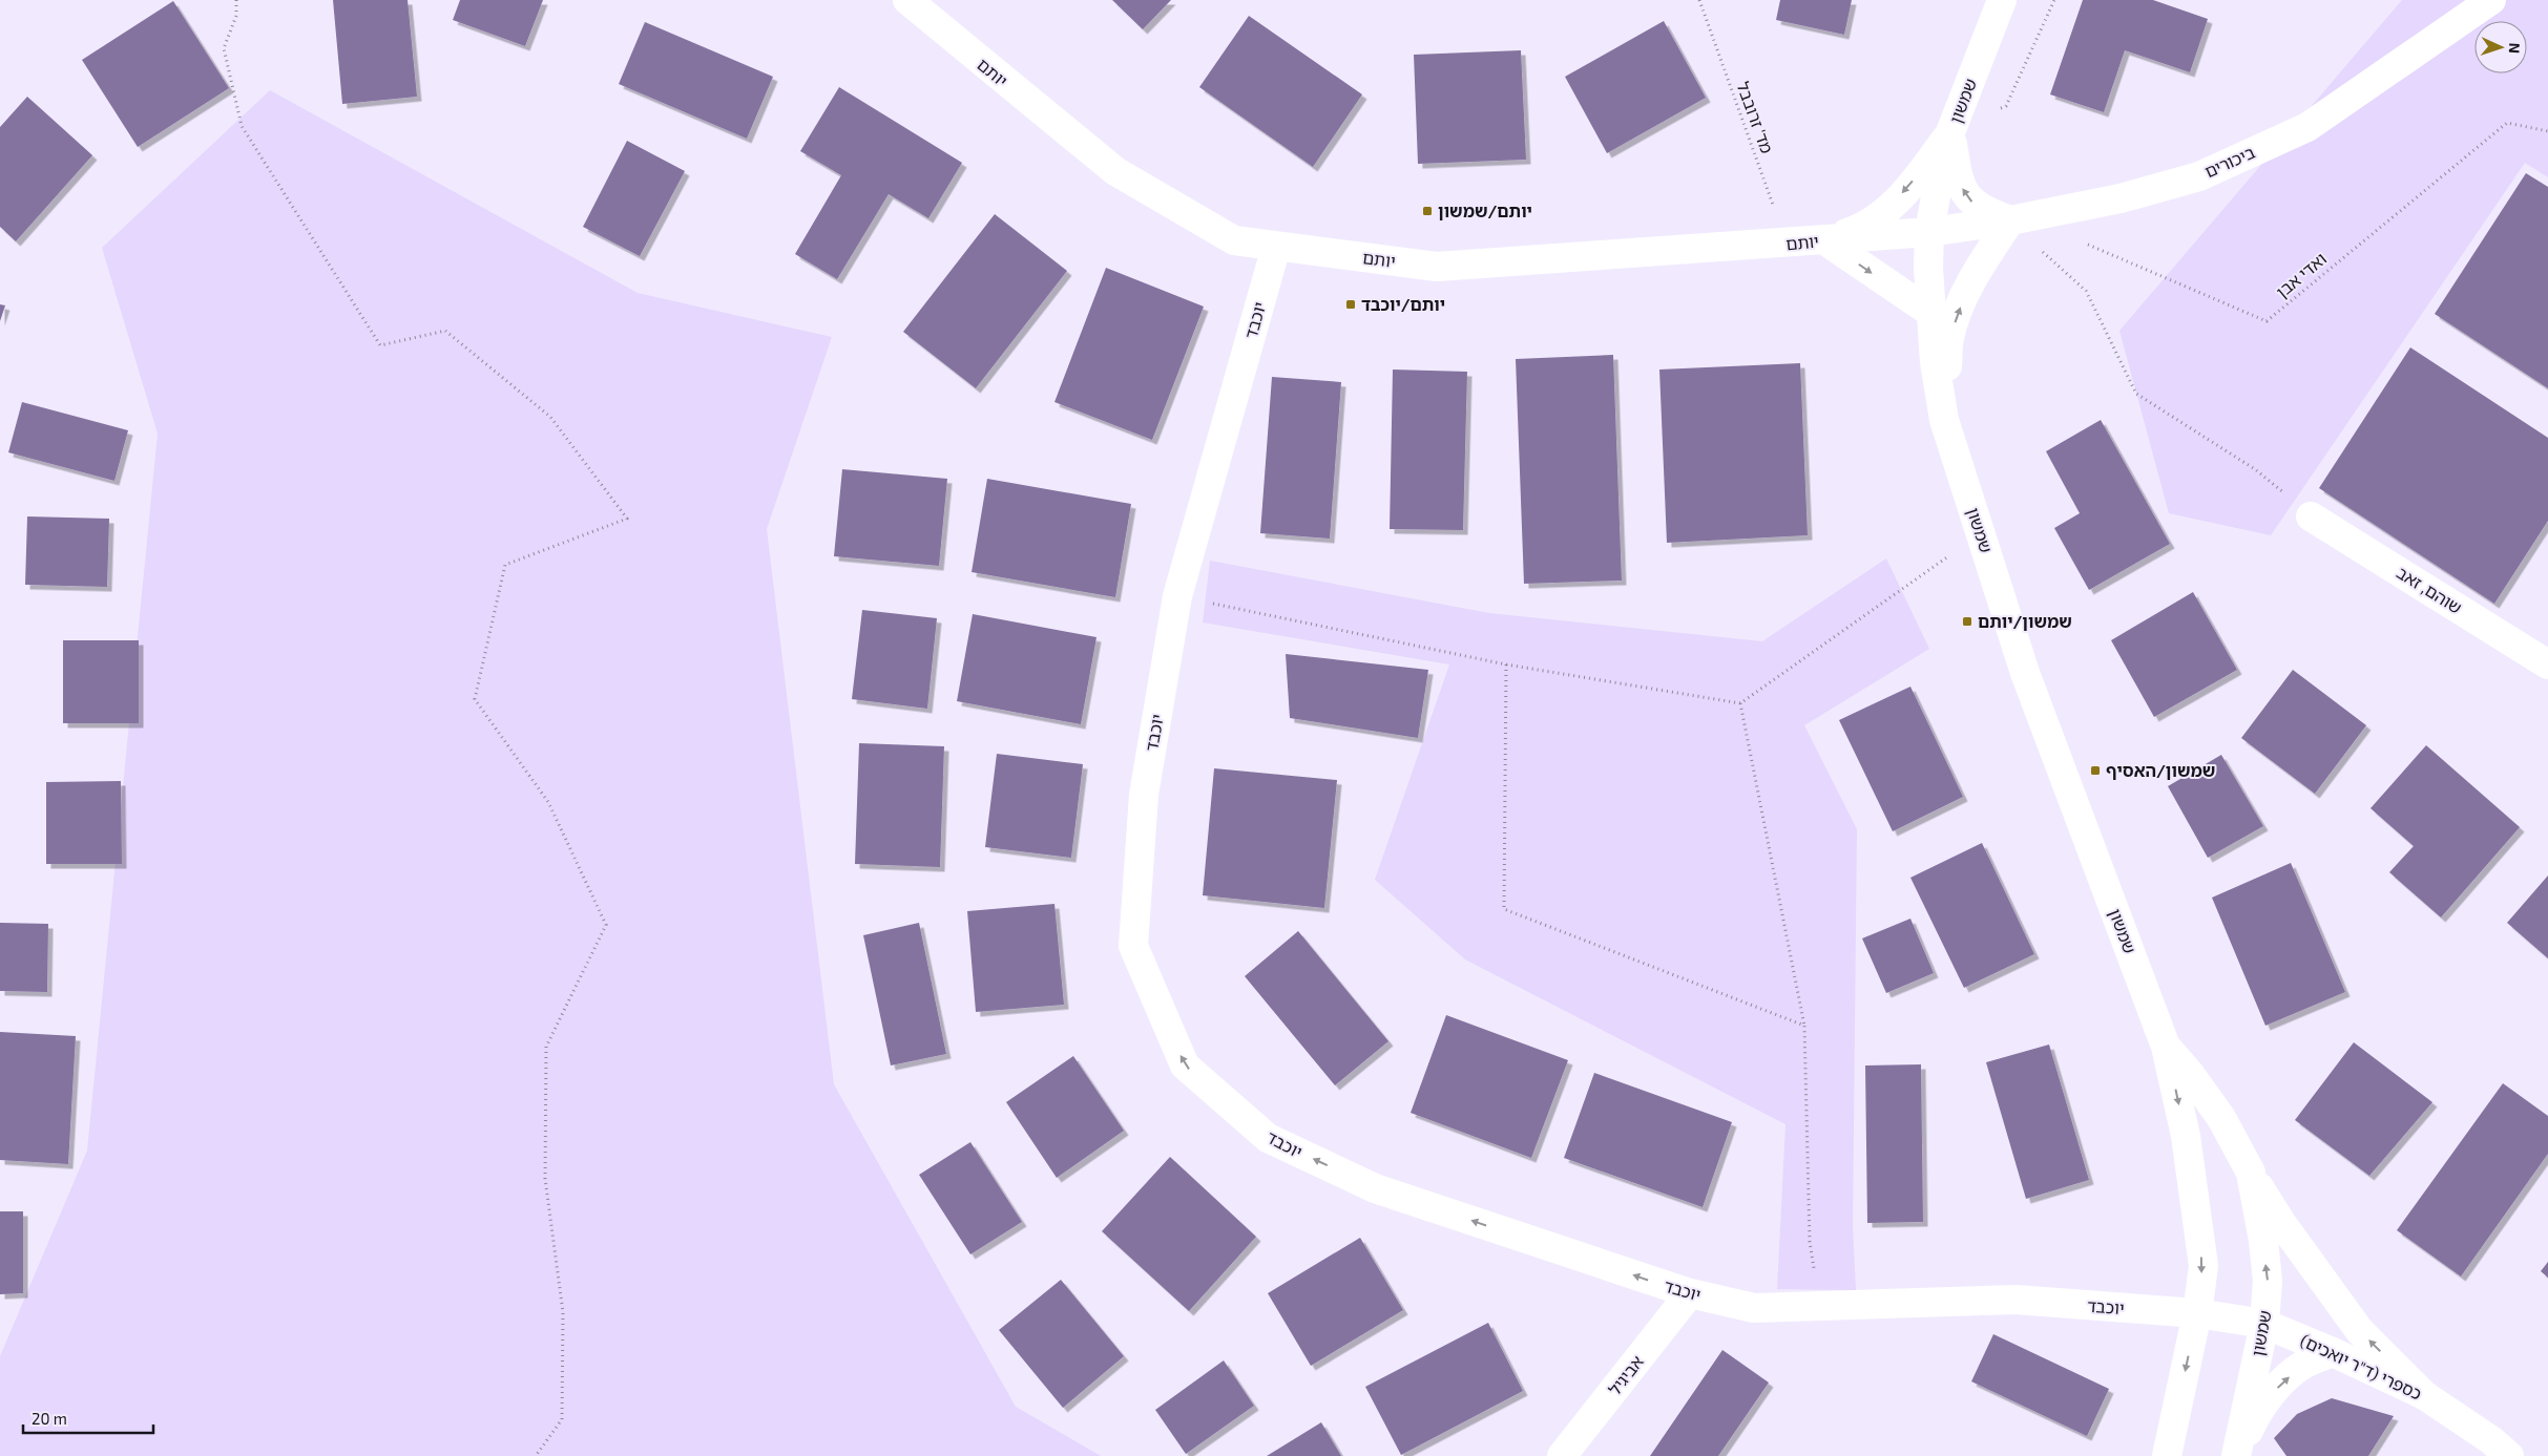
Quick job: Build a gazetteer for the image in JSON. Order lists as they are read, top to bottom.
{
  "streets": {
    "street": [
      "יותם",
      "שמשון",
      "ביכורים",
      "יוכבד",
      "שוהם, זאב",
      "כספרי (ד\"ר יואכים)",
      "אביגיל"
    ],
    "path": ["מד' זרובבל", "ואדי אבן"]
  },
  "crossings": [
    ["יותם", "שמשון"],
    ["יותם", "מד' זרובבל"],
    ["יותם", "ביכורים"],
    ["יותם", "יוכבד"],
    ["שמשון", "ביכורים"],
    ["שמשון", "יוכבד"],
    ["שמשון", "כספרי (ד\"ר יואכים)"],
    ["יוכבד", "כספרי (ד\"ר יואכים)"],
    ["יוכבד", "אביגיל"]
  ],
  "one_way": ["יוכבד"],
  "places": {
    "transit": [
      "יותם/שמשון",
      "יותם/יוכבד",
      "שמשון/יותם",
      "שמשון/האסיף"
    ]
  },
  "scale_bar": "20 m",
  "north": "right"
}
